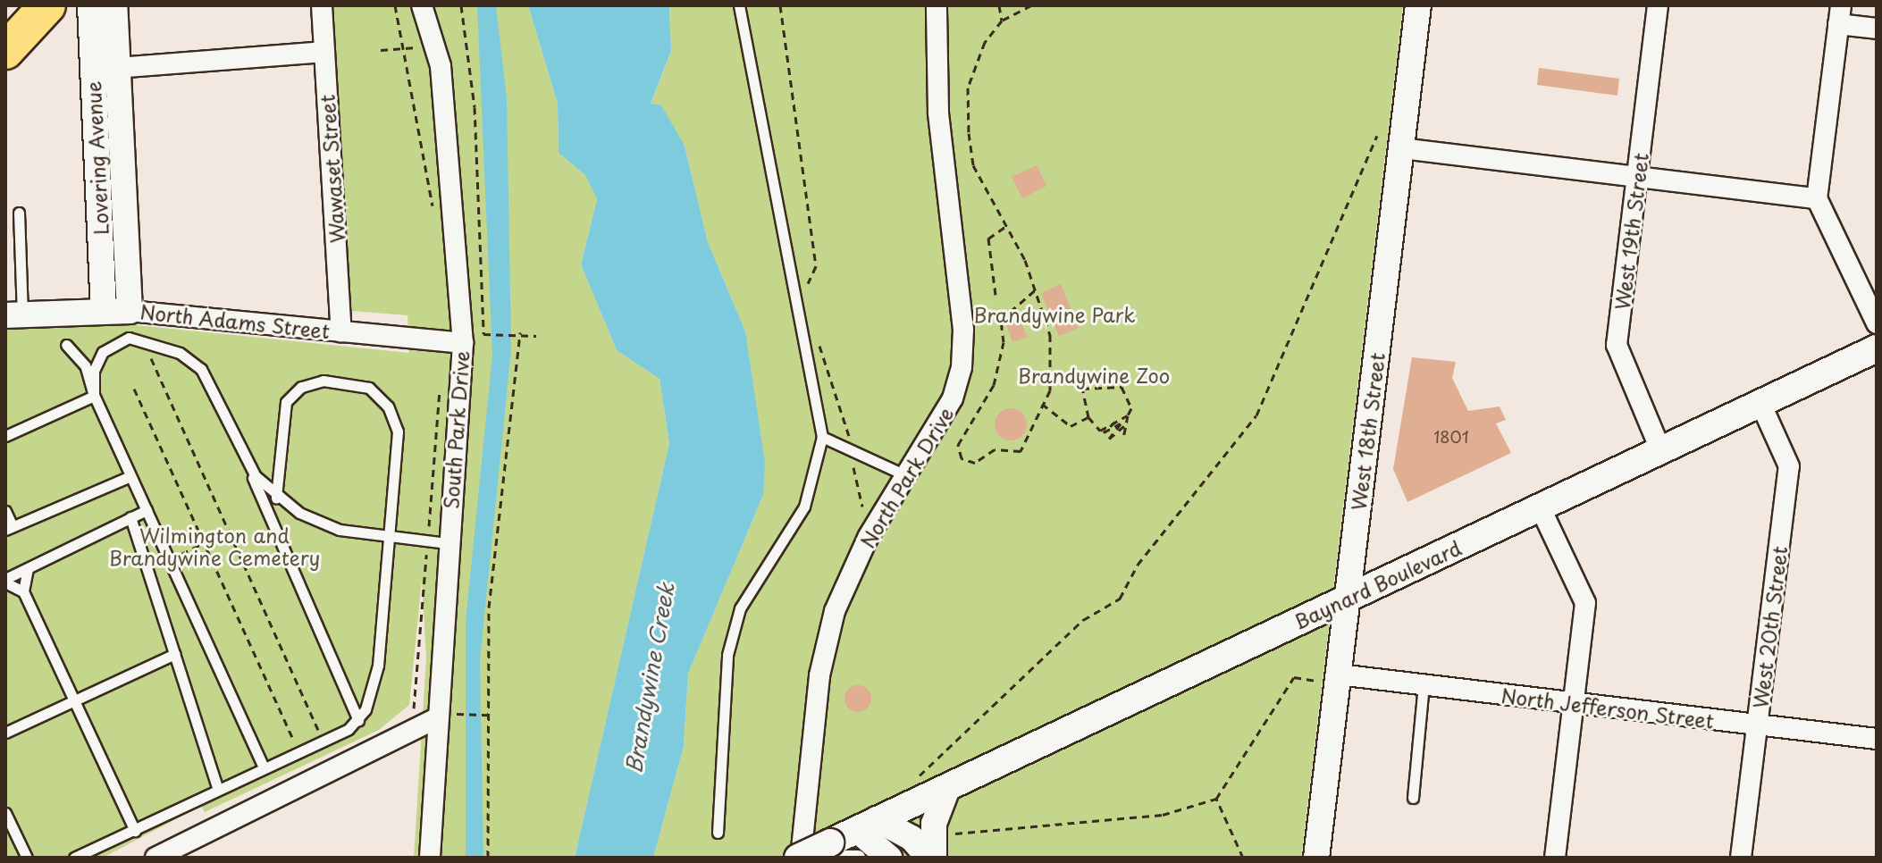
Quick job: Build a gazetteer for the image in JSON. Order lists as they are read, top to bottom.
{
  "streets": {
    "main road": ["Baynard Boulevard"],
    "street": [
      "Lovering Avenue",
      "Wawaset Street",
      "West 19th Street",
      "North Adams Street",
      "South Park Drive",
      "West 18th Street",
      "North Park Drive",
      "West 20th Street",
      "North Jefferson Street"
    ]
  },
  "crossings": [
    ["Lovering Avenue", "North Adams Street"],
    ["Wawaset Street", "North Adams Street"],
    ["West 19th Street", "Baynard Boulevard"],
    ["North Adams Street", "South Park Drive"],
    ["West 18th Street", "Baynard Boulevard"],
    ["West 18th Street", "North Jefferson Street"],
    ["North Park Drive", "Baynard Boulevard"],
    ["Baynard Boulevard", "West 20th Street"],
    ["West 20th Street", "North Jefferson Street"]
  ],
  "water": ["Brandywine Creek"],
  "parks": ["Brandywine Park", "Brandywine Zoo", "Wilmington and Brandywine Cemetery"],
  "house_numbers": ["1801"]
}
